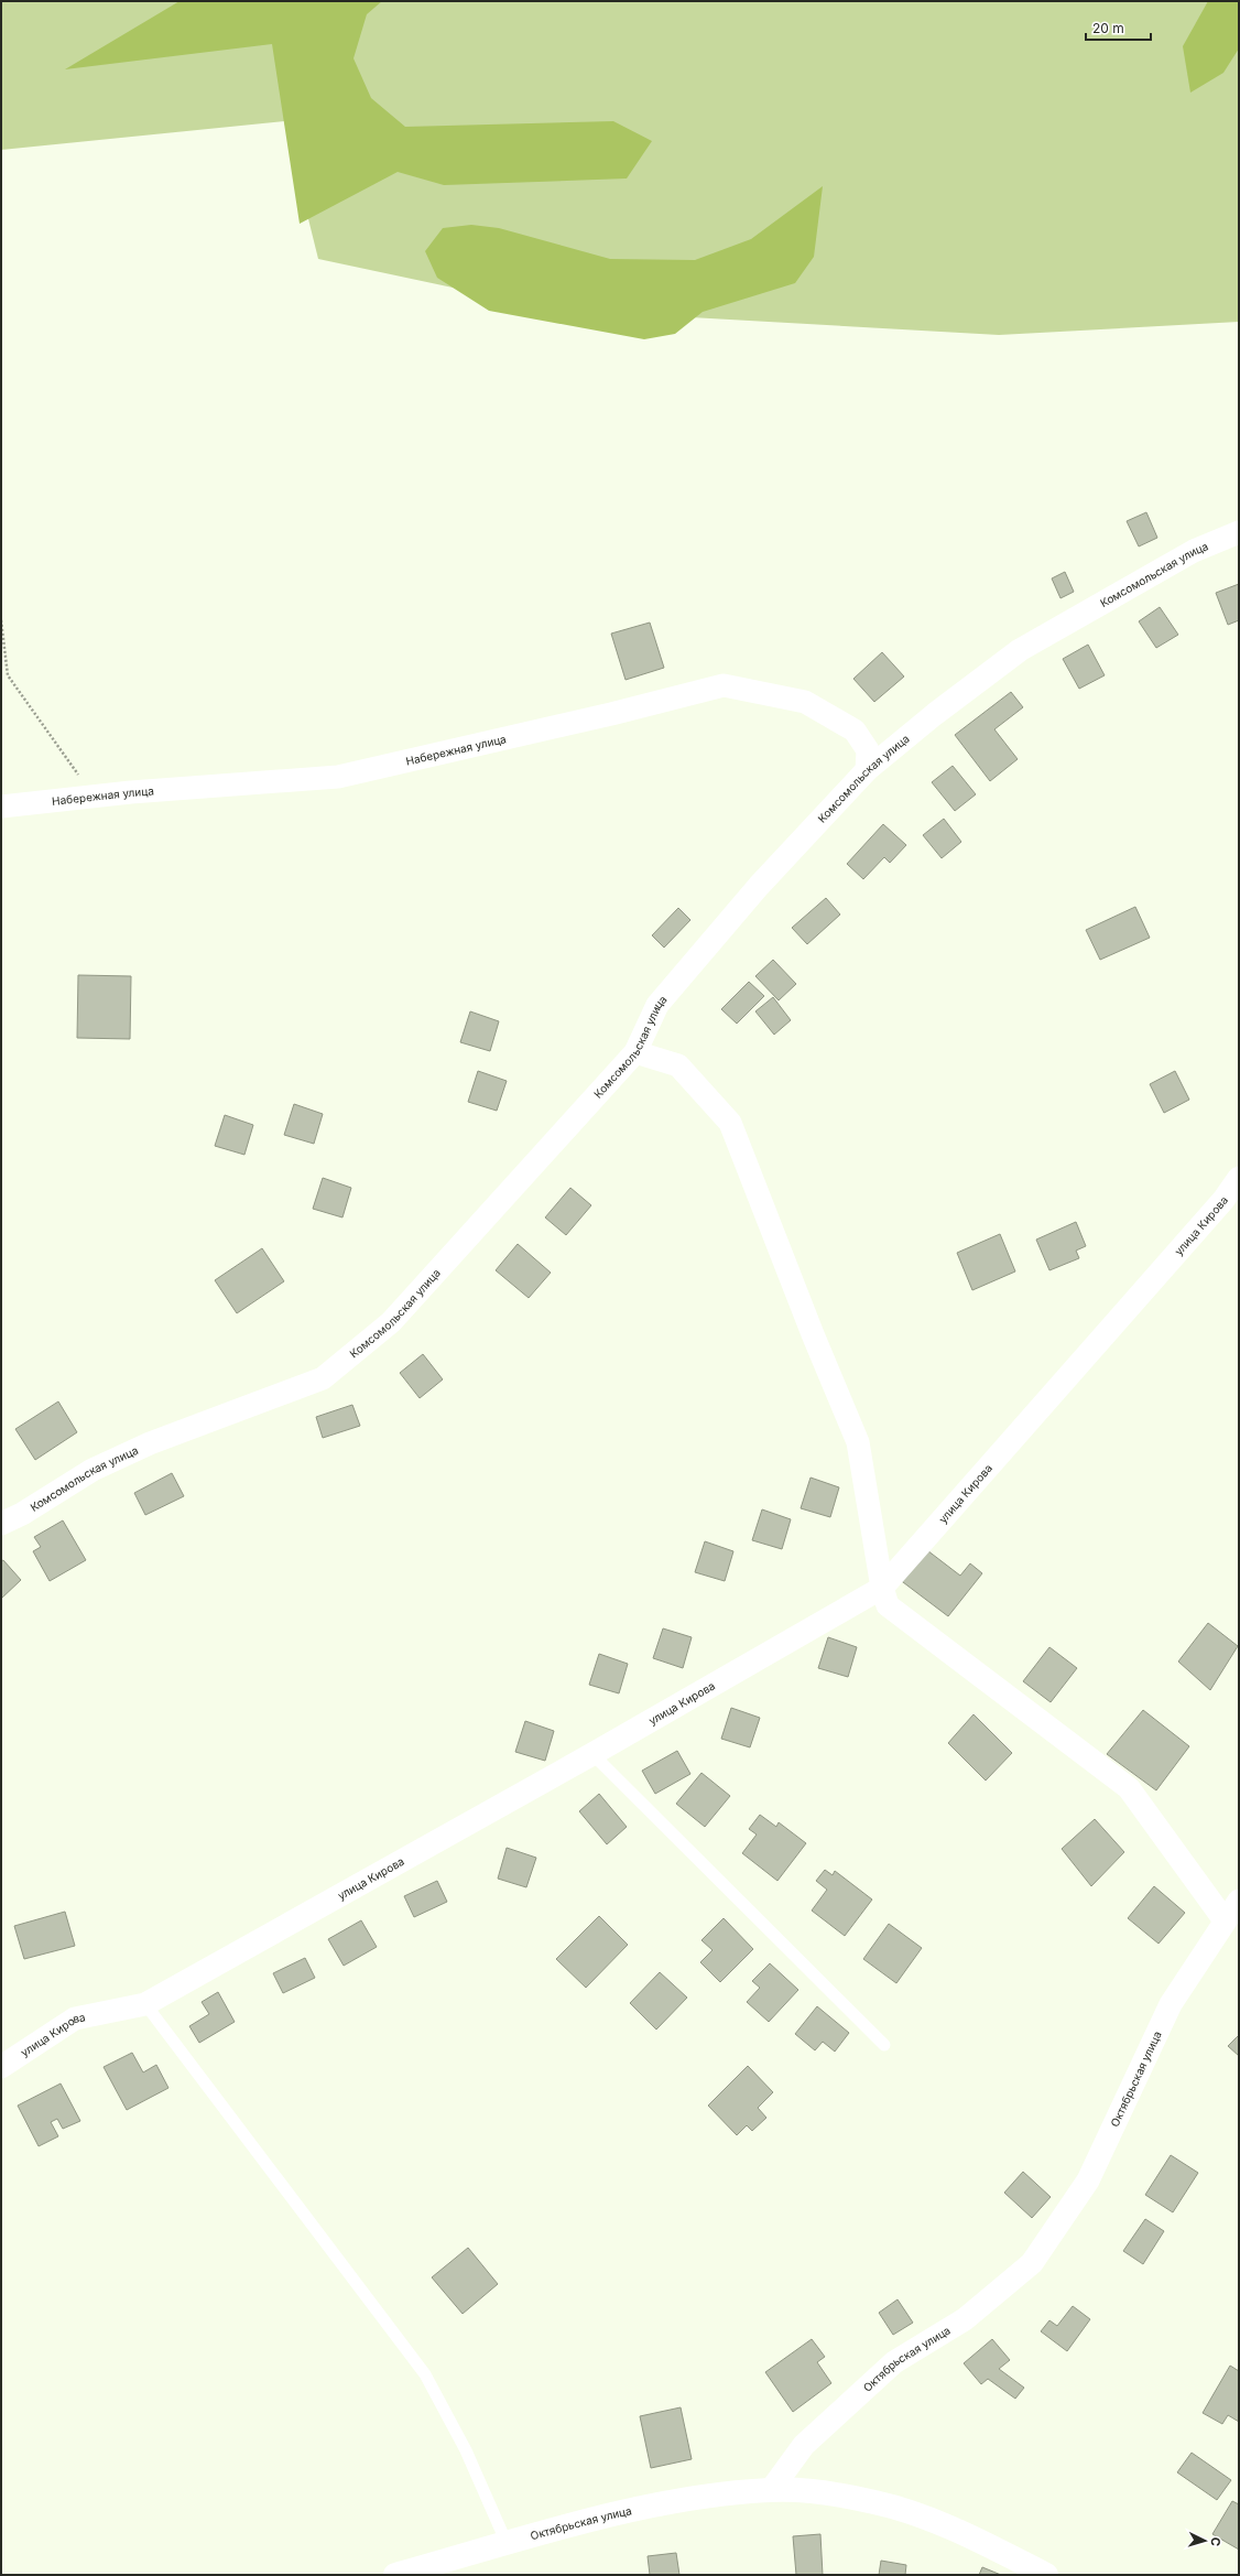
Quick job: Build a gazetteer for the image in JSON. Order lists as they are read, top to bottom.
{
  "streets": {
    "street": [
      "Комсомольская улица",
      "Набережная улица",
      "улица Кирова",
      "Октябрьская улица"
    ]
  },
  "crossings": [
    ["Комсомольская улица", "Набережная улица"]
  ],
  "scale_bar": "20 m",
  "north": "right"
}
